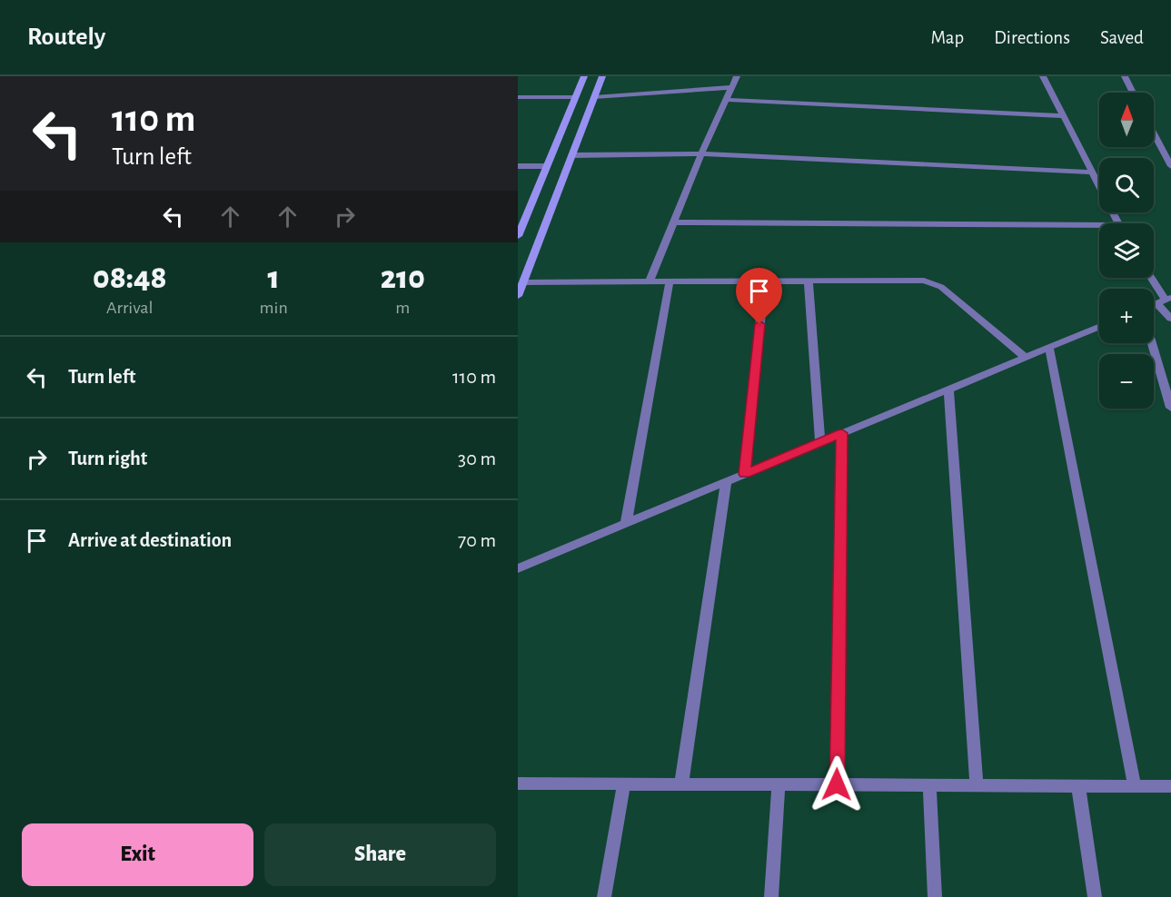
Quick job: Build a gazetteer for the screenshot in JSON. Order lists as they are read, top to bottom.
{
  "north": "top",
  "page": {
    "header": "Routely",
    "nav": ["Map", "Directions", "Saved"],
    "turn": ["110 m", "Turn left"],
    "map_buttons": ["+", "−"],
    "eta": [
      "08:48",
      "Arrival",
      "1",
      "min",
      "210",
      "m"
    ],
    "list": [
      {
        "name": "Turn left",
        "value": "110 m"
      },
      {
        "name": "Turn right",
        "value": "30 m"
      },
      {
        "name": "Arrive at destination",
        "value": "70 m"
      }
    ],
    "buttons": ["Exit", "Share"]
  }
}
